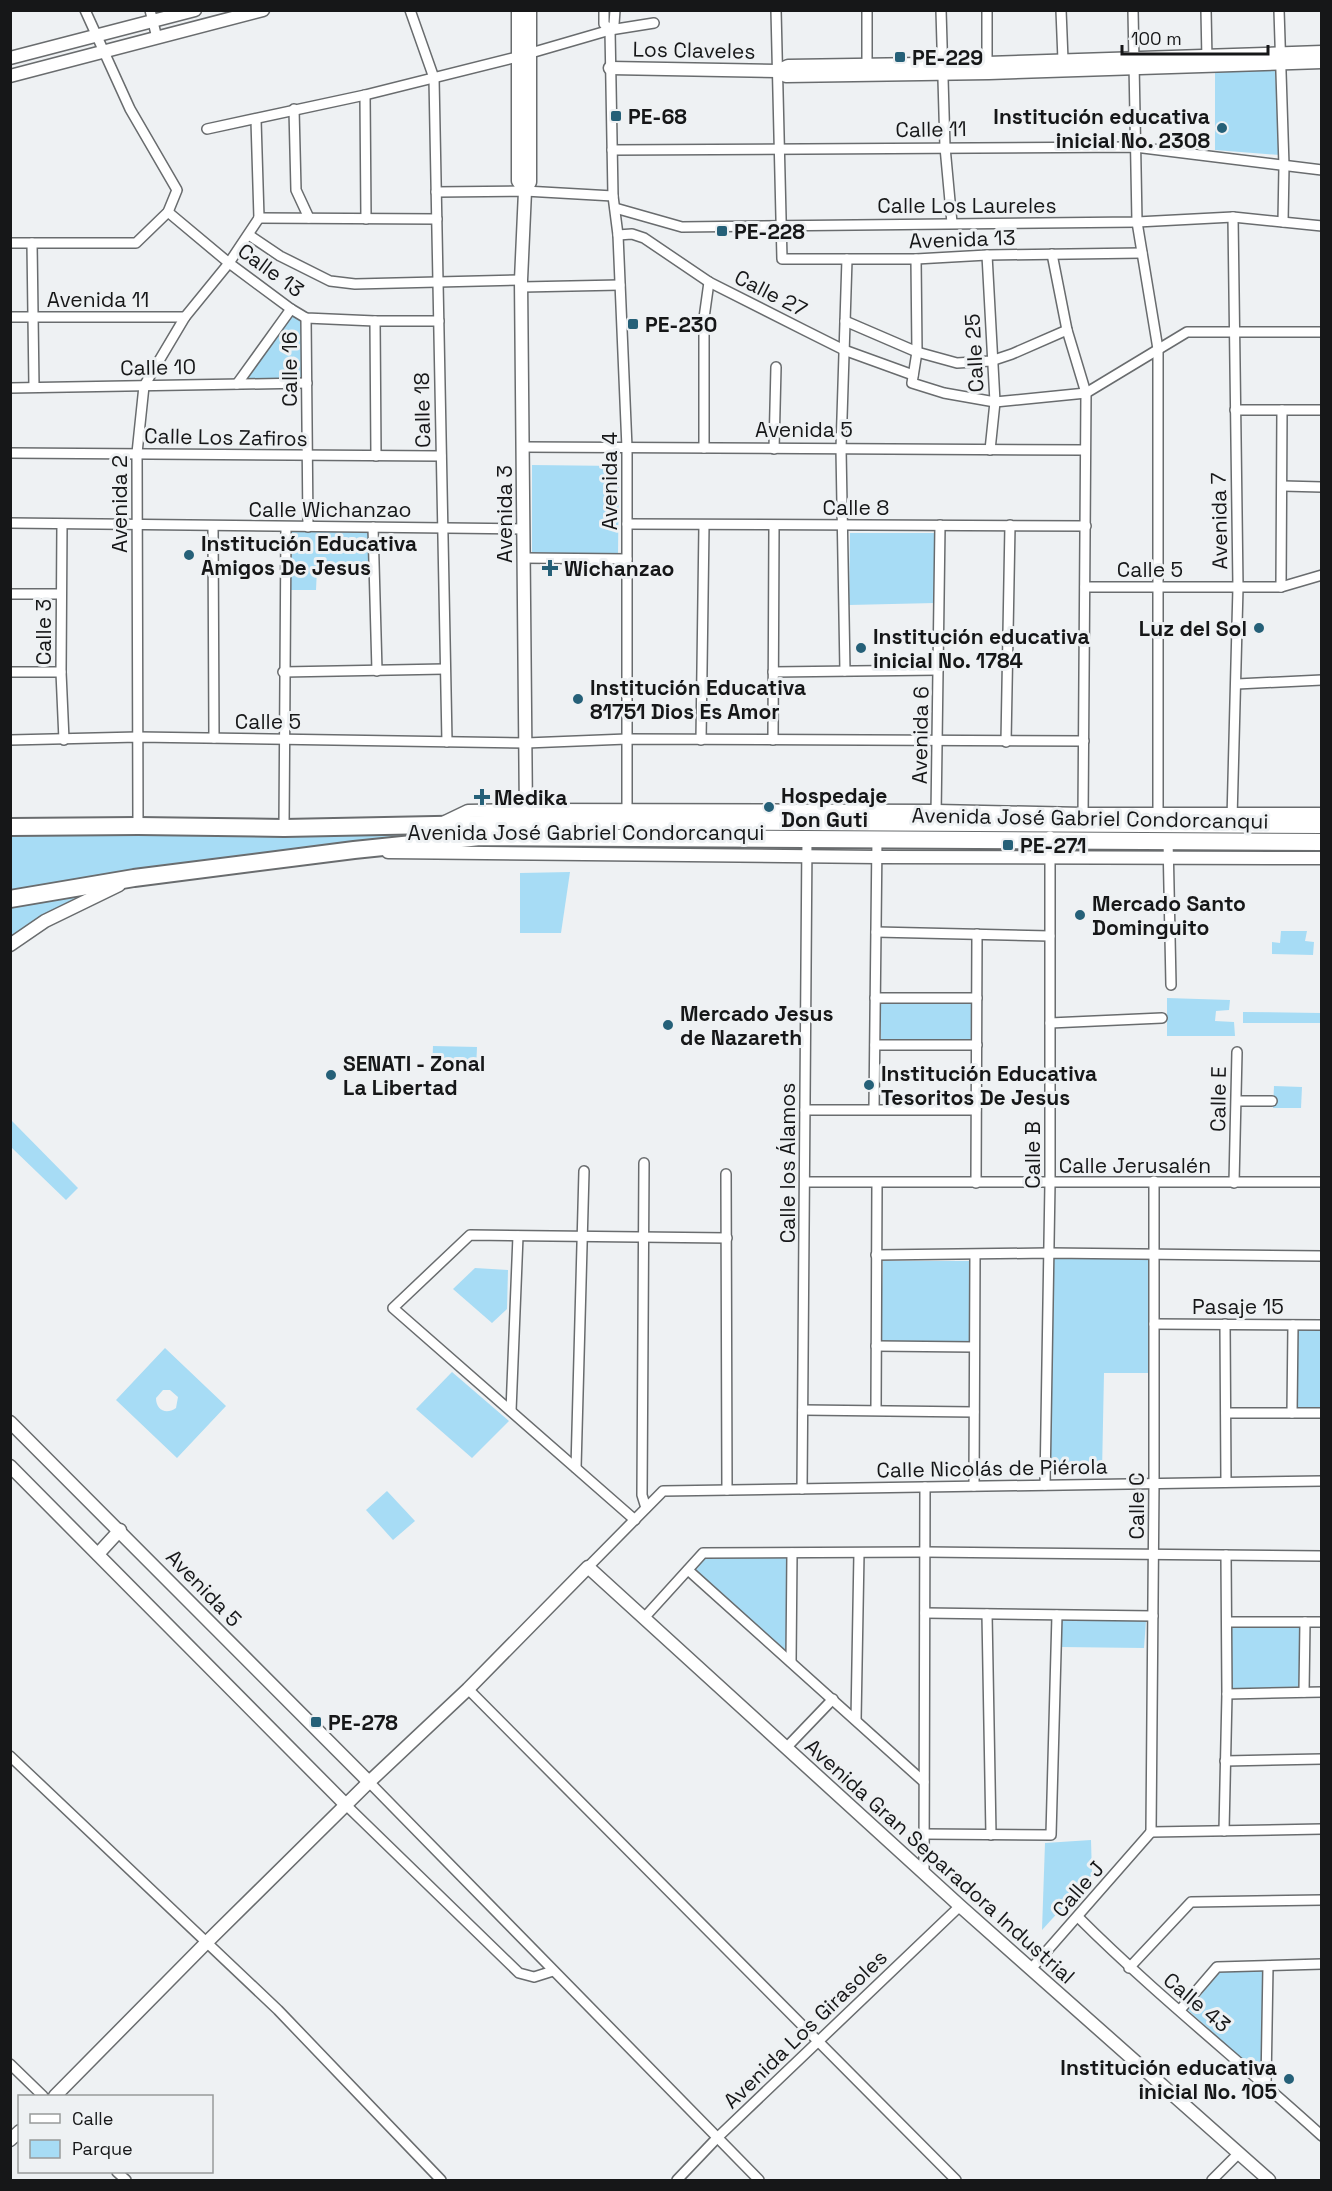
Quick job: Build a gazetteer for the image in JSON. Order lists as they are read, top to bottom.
{
  "streets": {
    "highway": ["Avenida José Gabriel Condorcanqui"],
    "street": [
      "Los Claveles",
      "Calle 11",
      "Calle Los Laureles",
      "Avenida 13",
      "Calle 13",
      "Calle 27",
      "Avenida 11",
      "Calle 25",
      "Calle 10",
      "Calle 16",
      "Calle 18",
      "Avenida 5",
      "Calle Los Zafiros",
      "Avenida 4",
      "Avenida 2",
      "Calle 8",
      "Calle Wichanzao",
      "Avenida 3",
      "Avenida 7",
      "Calle 5",
      "Calle 3",
      "Avenida 6",
      "Calle E",
      "Calle B",
      "Calle los Álamos",
      "Calle Jerusalén",
      "Pasaje 15",
      "Calle Nicolás de Piérola",
      "Calle C",
      "Avenida Gran Separadora Industrial",
      "Calle J",
      "Calle 43",
      "Avenida Los Girasoles"
    ]
  },
  "crossings": [
    ["Los Claveles", "Avenida 4"],
    ["Calle 11", "Avenida 4"],
    ["Calle Los Laureles", "Avenida 13"],
    ["Calle Los Laureles", "Avenida 4"],
    ["Calle Los Laureles", "Avenida 7"],
    ["Avenida 13", "Calle 25"],
    ["Calle 13", "Calle 16"],
    ["Calle 13", "Calle 18"],
    ["Calle 13", "Avenida 2"],
    ["Calle 27", "Calle 25"],
    ["Calle 27", "Avenida 4"],
    ["Avenida 11", "Avenida 2"],
    ["Calle 25", "Avenida 5"],
    ["Calle 10", "Calle 16"],
    ["Calle 10", "Avenida 2"],
    ["Calle 16", "Calle Los Zafiros"],
    ["Calle 16", "Calle Wichanzao"],
    ["Calle 18", "Calle Los Zafiros"],
    ["Calle 18", "Calle Wichanzao"],
    ["Calle 18", "Calle 5"],
    ["Avenida 5", "Avenida 4"],
    ["Avenida 5", "Avenida 3"],
    ["Calle Los Zafiros", "Avenida 2"],
    ["Avenida 4", "Calle 8"],
    ["Avenida 4", "Calle 5"],
    ["Avenida 4", "Avenida José Gabriel Condorcanqui"],
    ["Avenida 2", "Calle Wichanzao"],
    ["Avenida 2", "Calle 5"],
    ["Avenida 2", "Avenida José Gabriel Condorcanqui"],
    ["Calle 8", "Avenida 6"],
    ["Calle Wichanzao", "Avenida 3"],
    ["Avenida 3", "Calle 5"],
    ["Avenida 3", "Avenida José Gabriel Condorcanqui"],
    ["Avenida 7", "Calle 5"],
    ["Avenida 7", "Avenida José Gabriel Condorcanqui"],
    ["Calle 5", "Calle 3"],
    ["Calle 5", "Avenida 6"],
    ["Avenida 6", "Avenida José Gabriel Condorcanqui"],
    ["Avenida José Gabriel Condorcanqui", "Calle B"],
    ["Avenida José Gabriel Condorcanqui", "Calle los Álamos"],
    ["Calle E", "Calle Jerusalén"],
    ["Calle B", "Calle Jerusalén"],
    ["Calle B", "Calle Nicolás de Piérola"],
    ["Calle los Álamos", "Calle Jerusalén"],
    ["Calle los Álamos", "Calle Nicolás de Piérola"],
    ["Calle Jerusalén", "Calle C"],
    ["Pasaje 15", "Calle C"],
    ["Calle Nicolás de Piérola", "Calle C"],
    ["Calle C", "Calle J"],
    ["Avenida Gran Separadora Industrial", "Calle J"],
    ["Avenida Gran Separadora Industrial", "Avenida Los Girasoles"],
    ["Calle J", "Calle 43"]
  ],
  "places": {
    "transit": [
      "PE-229",
      "PE-68",
      "PE-228",
      "PE-230",
      "PE-271",
      "PE-278"
    ],
    "other": [
      "Institución educativa inicial No. 2308",
      "Institución Educativa Amigos De Jesus",
      "Luz del Sol",
      "Institución educativa inicial No. 1784",
      "Institución Educativa 81751 Dios Es Amor",
      "Hospedaje Don Guti",
      "Mercado Santo Dominguito",
      "Mercado Jesus de Nazareth",
      "SENATI - Zonal La Libertad",
      "Institución Educativa Tesoritos De Jesus",
      "Institución educativa inicial No. 105"
    ],
    "health": ["Wichanzao", "Medika"]
  },
  "legend": ["Calle", "Parque"],
  "scale_bar": "100 m"
}
